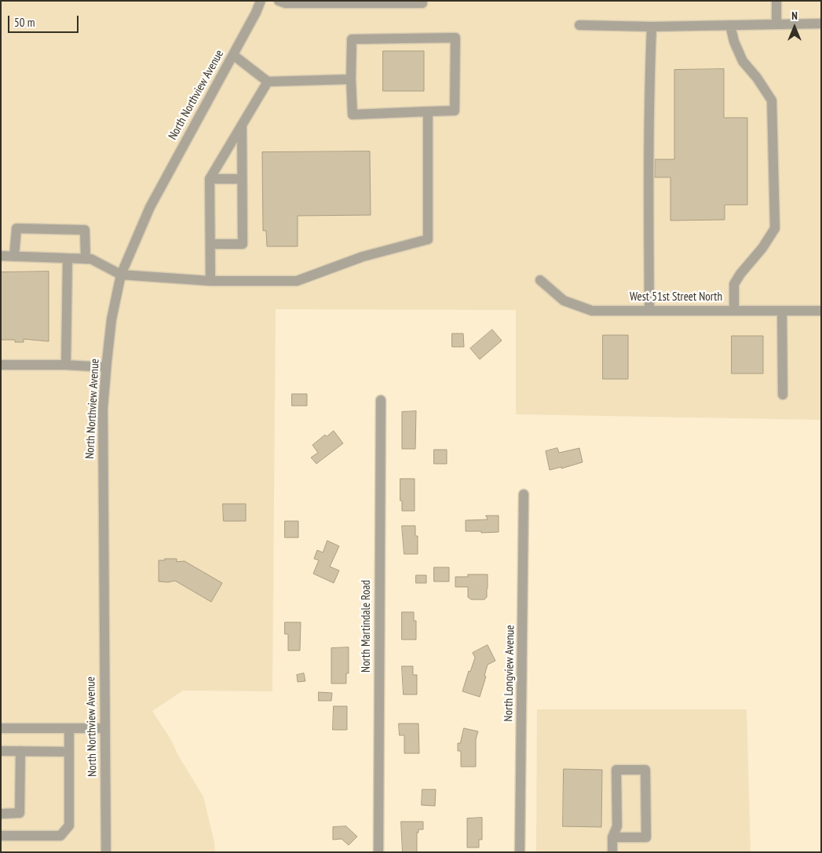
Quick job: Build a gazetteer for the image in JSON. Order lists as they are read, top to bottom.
{
  "streets": {
    "street": [
      "North Northview Avenue",
      "West 51st Street North",
      "North Martindale Road",
      "North Longview Avenue"
    ]
  },
  "scale_bar": "50 m",
  "north": "top"
}
